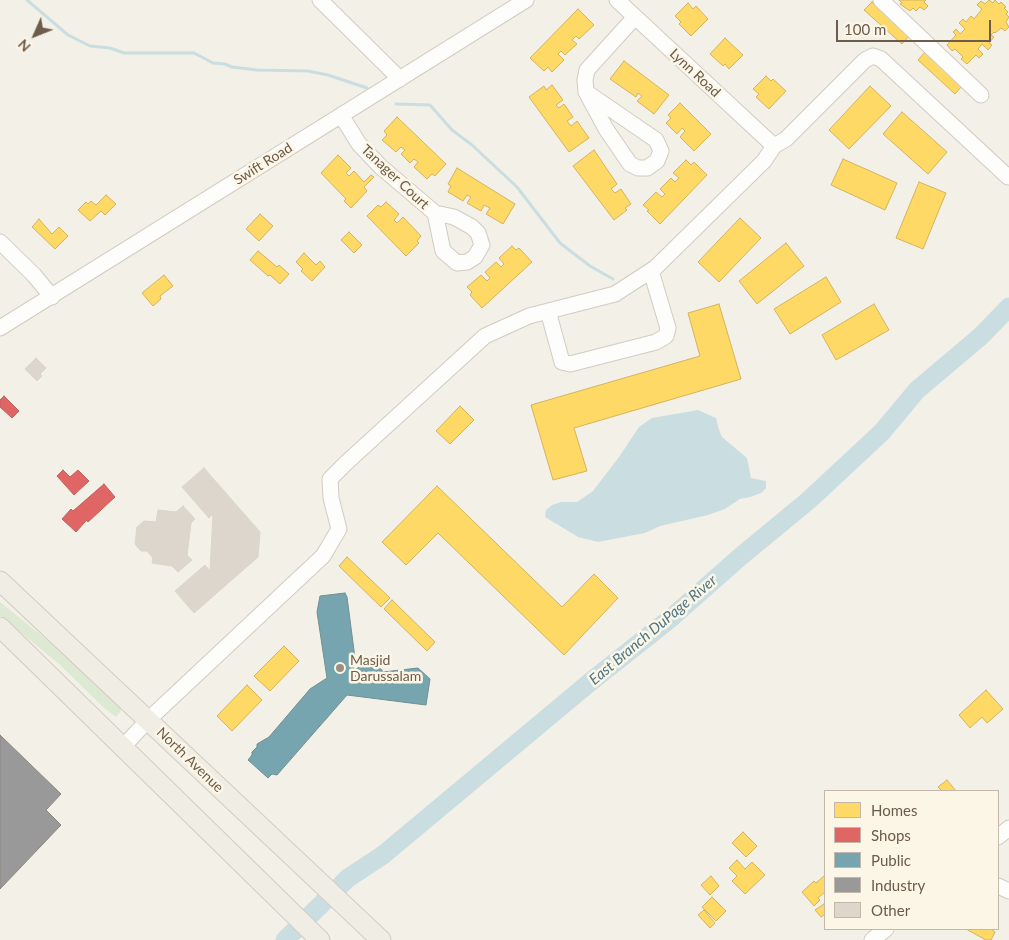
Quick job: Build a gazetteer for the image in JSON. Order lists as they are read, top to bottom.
{
  "streets": {
    "main road": ["North Avenue"],
    "street": ["Lynn Road", "Swift Road", "Tanager Court"]
  },
  "crossings": [
    ["Swift Road", "Tanager Court"]
  ],
  "water": ["East Branch DuPage River"],
  "places": ["Masjid Darussalam"],
  "legend": [
    "Homes",
    "Shops",
    "Public",
    "Industry",
    "Other"
  ],
  "scale_bar": "100 m",
  "north": "bottom left"
}
